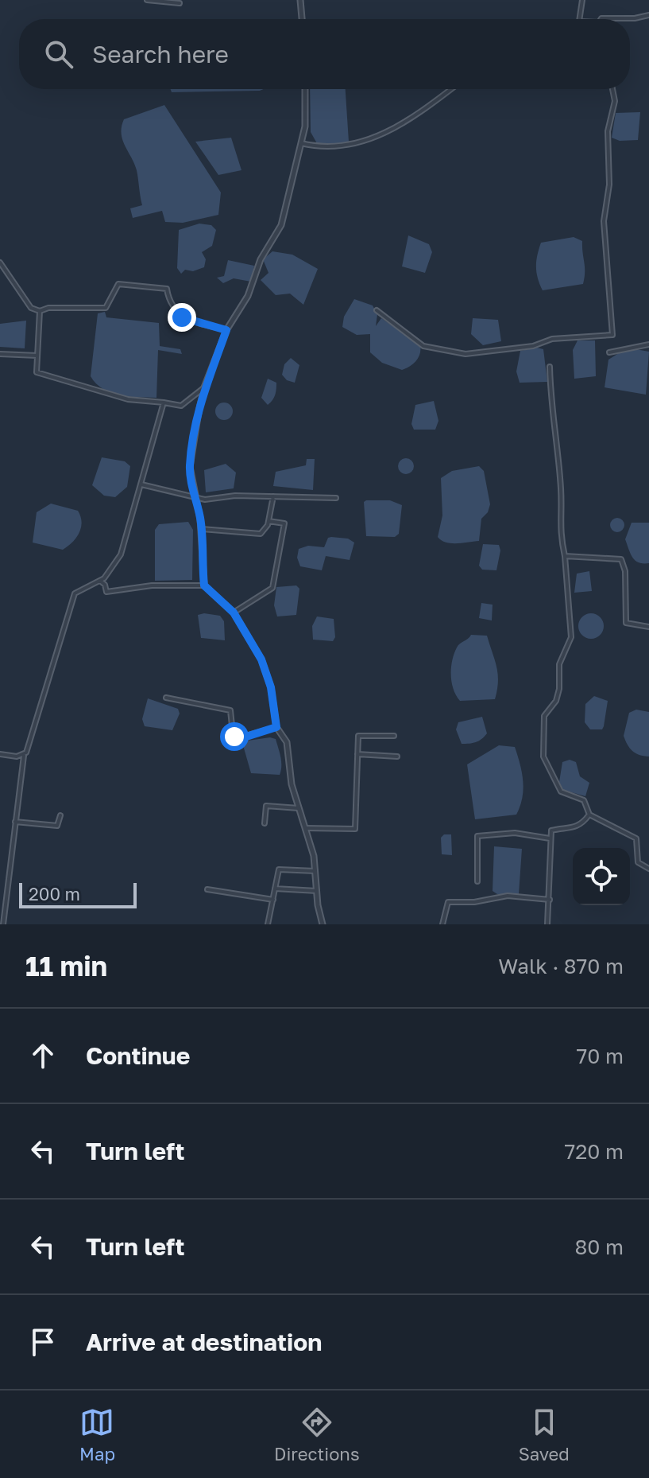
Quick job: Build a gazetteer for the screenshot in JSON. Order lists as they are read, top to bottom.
{
  "scale_bar": "200 m",
  "page": {
    "search": "Search here",
    "scale": "200 m",
    "heading": ["11 min", "Walk · 870 m"],
    "list": [
      ["Continue", "70 m"],
      ["Turn left", "720 m"],
      ["Turn left", "80 m"],
      "Arrive at destination"
    ],
    "nav": ["Map", "Directions", "Saved"]
  }
}
